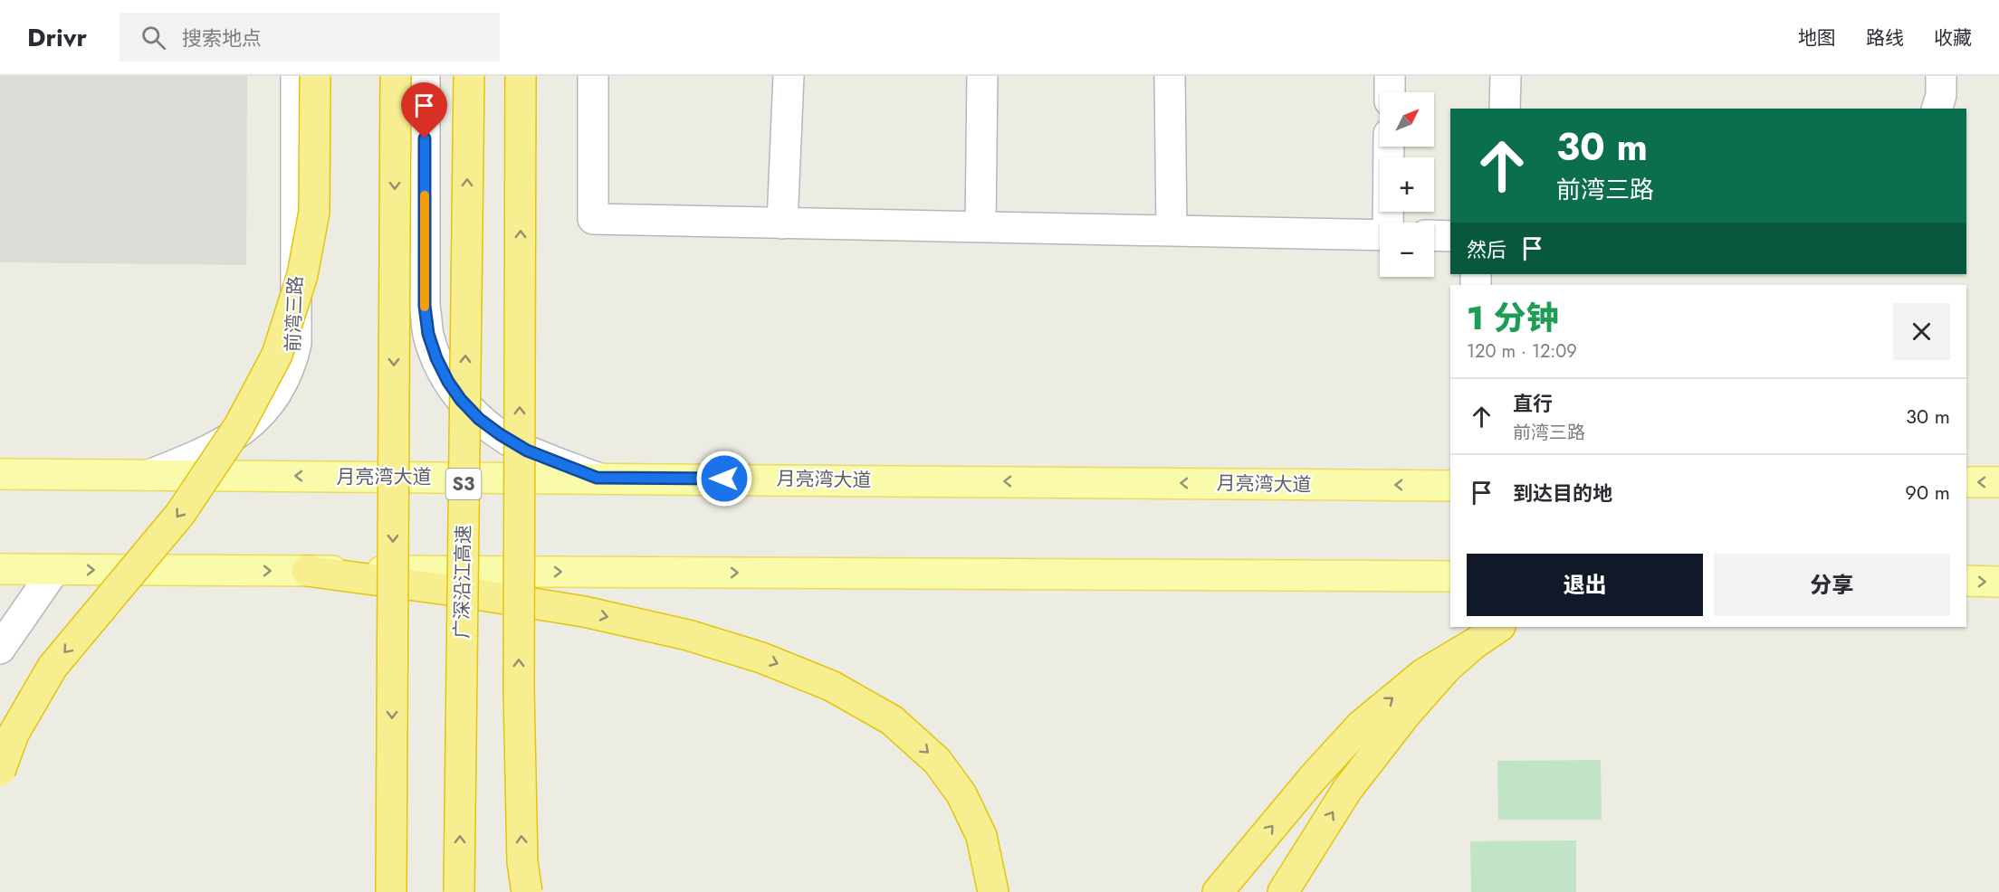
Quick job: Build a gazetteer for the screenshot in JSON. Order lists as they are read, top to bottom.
{
  "streets": {
    "highway": ["S3", "广深沿江高速"],
    "main road": ["月亮湾大道"],
    "street": ["前湾三路"]
  },
  "crossings": [
    ["前湾三路", "月亮湾大道"]
  ],
  "north": "top right",
  "page": {
    "header": "Drivr",
    "search": "搜索地点",
    "nav": ["地图", "路线", "收藏"],
    "map_buttons": ["+", "−"],
    "turn": ["30 m", "前湾三路"],
    "then": "然后",
    "heading": ["1 分钟", "120 m · 12:09"],
    "list": [
      {
        "name": "直行",
        "note": "前湾三路",
        "value": "30 m"
      },
      {
        "name": "到达目的地",
        "value": "90 m"
      }
    ],
    "buttons": ["退出", "分享"]
  }
}
